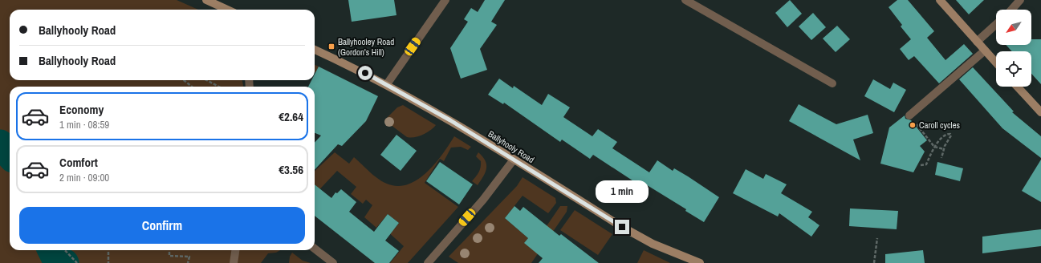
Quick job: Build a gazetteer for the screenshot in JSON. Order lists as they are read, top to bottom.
{
  "streets": {
    "main road": ["Ballyhooly Road"]
  },
  "places": {
    "transit": ["Ballyhooley Road (Gordon's Hill)"],
    "other": ["Caroll cycles"]
  },
  "north": "bottom left",
  "page": {
    "banner": ["Ballyhooly Road", "Ballyhooly Road"],
    "list": [
      {
        "name": "Economy",
        "note": "1 min · 08:59",
        "value": "€2.64"
      },
      {
        "name": "Comfort",
        "note": "2 min · 09:00",
        "value": "€3.56"
      }
    ],
    "bubble": "1 min",
    "buttons": "Confirm"
  }
}
